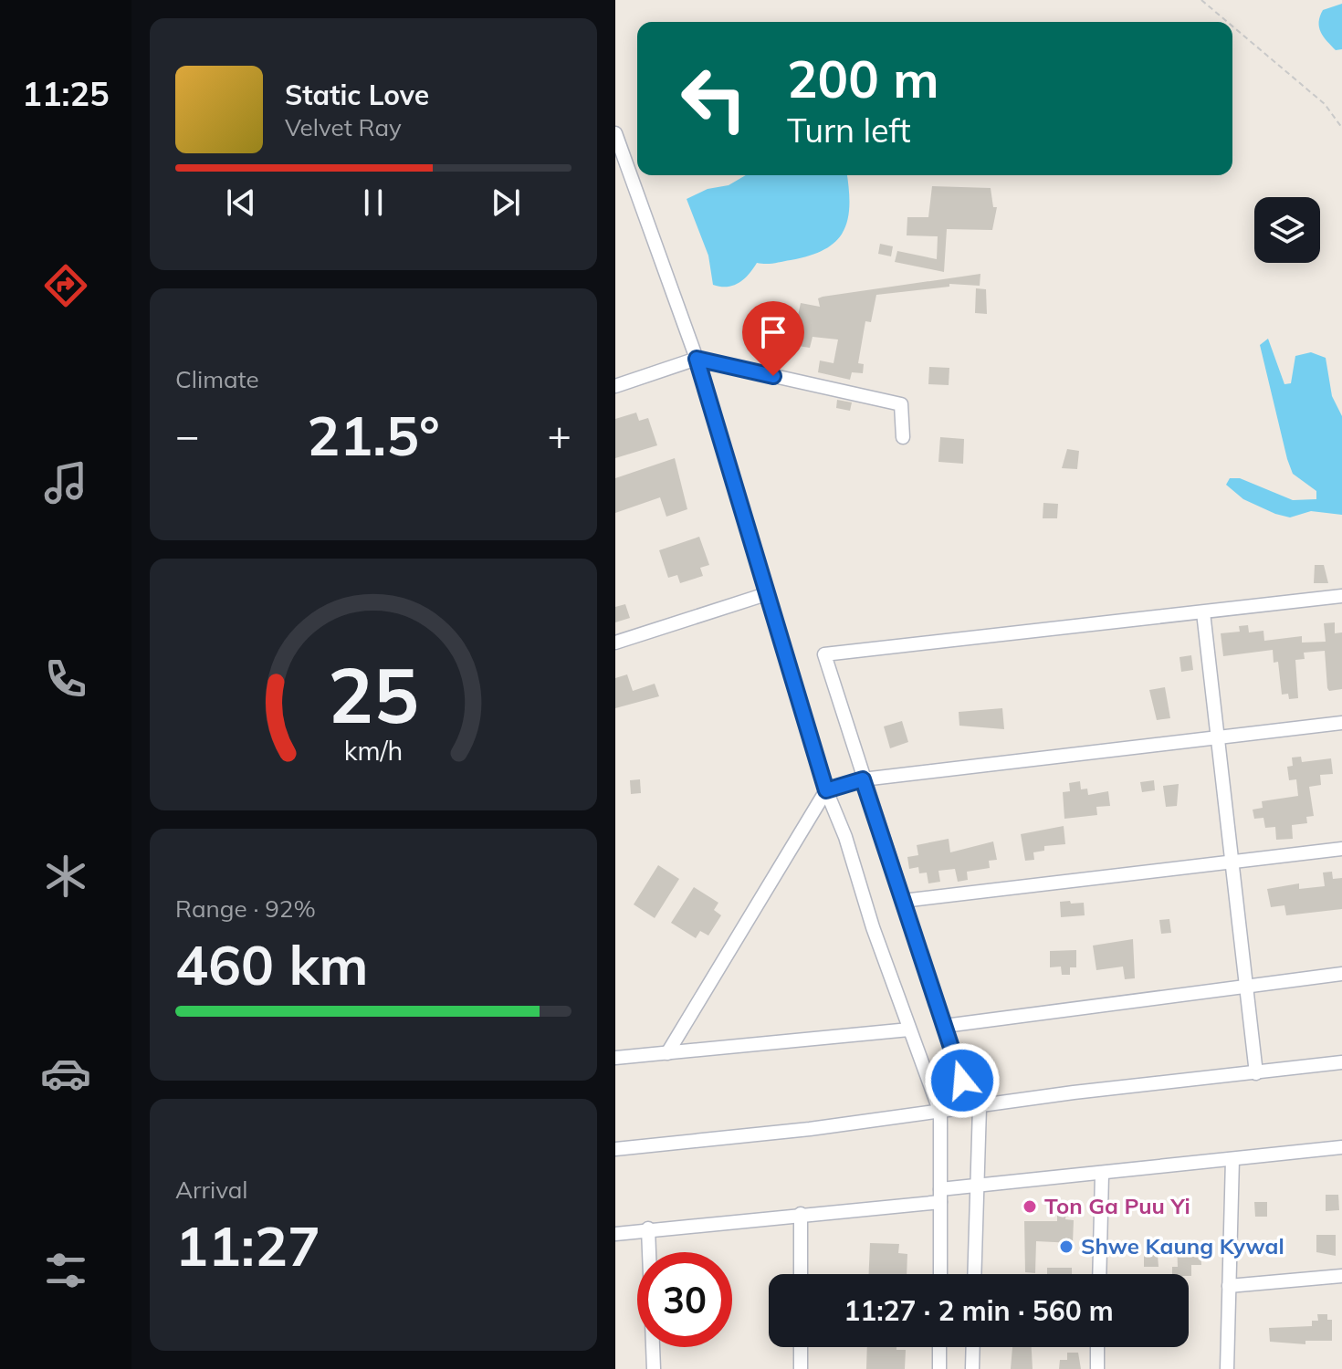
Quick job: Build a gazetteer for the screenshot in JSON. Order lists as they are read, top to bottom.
{
  "places": ["Ton Ga Puu Yi", "Shwe Kaung Kywal"],
  "page": {
    "tabs": "11:25",
    "turn": ["200 m", "Turn left"],
    "song": ["Static Love", "Velvet Ray"],
    "tile": [
      "Climate",
      ["Range · 92%", "460 km"],
      ["Arrival", "11:27"]
    ],
    "heat": ["−", "21.5°", "+"],
    "limit": "30",
    "trip": "11:27 · 2 min · 560 m",
    "gauge": ["25", "km/h"]
  }
}
